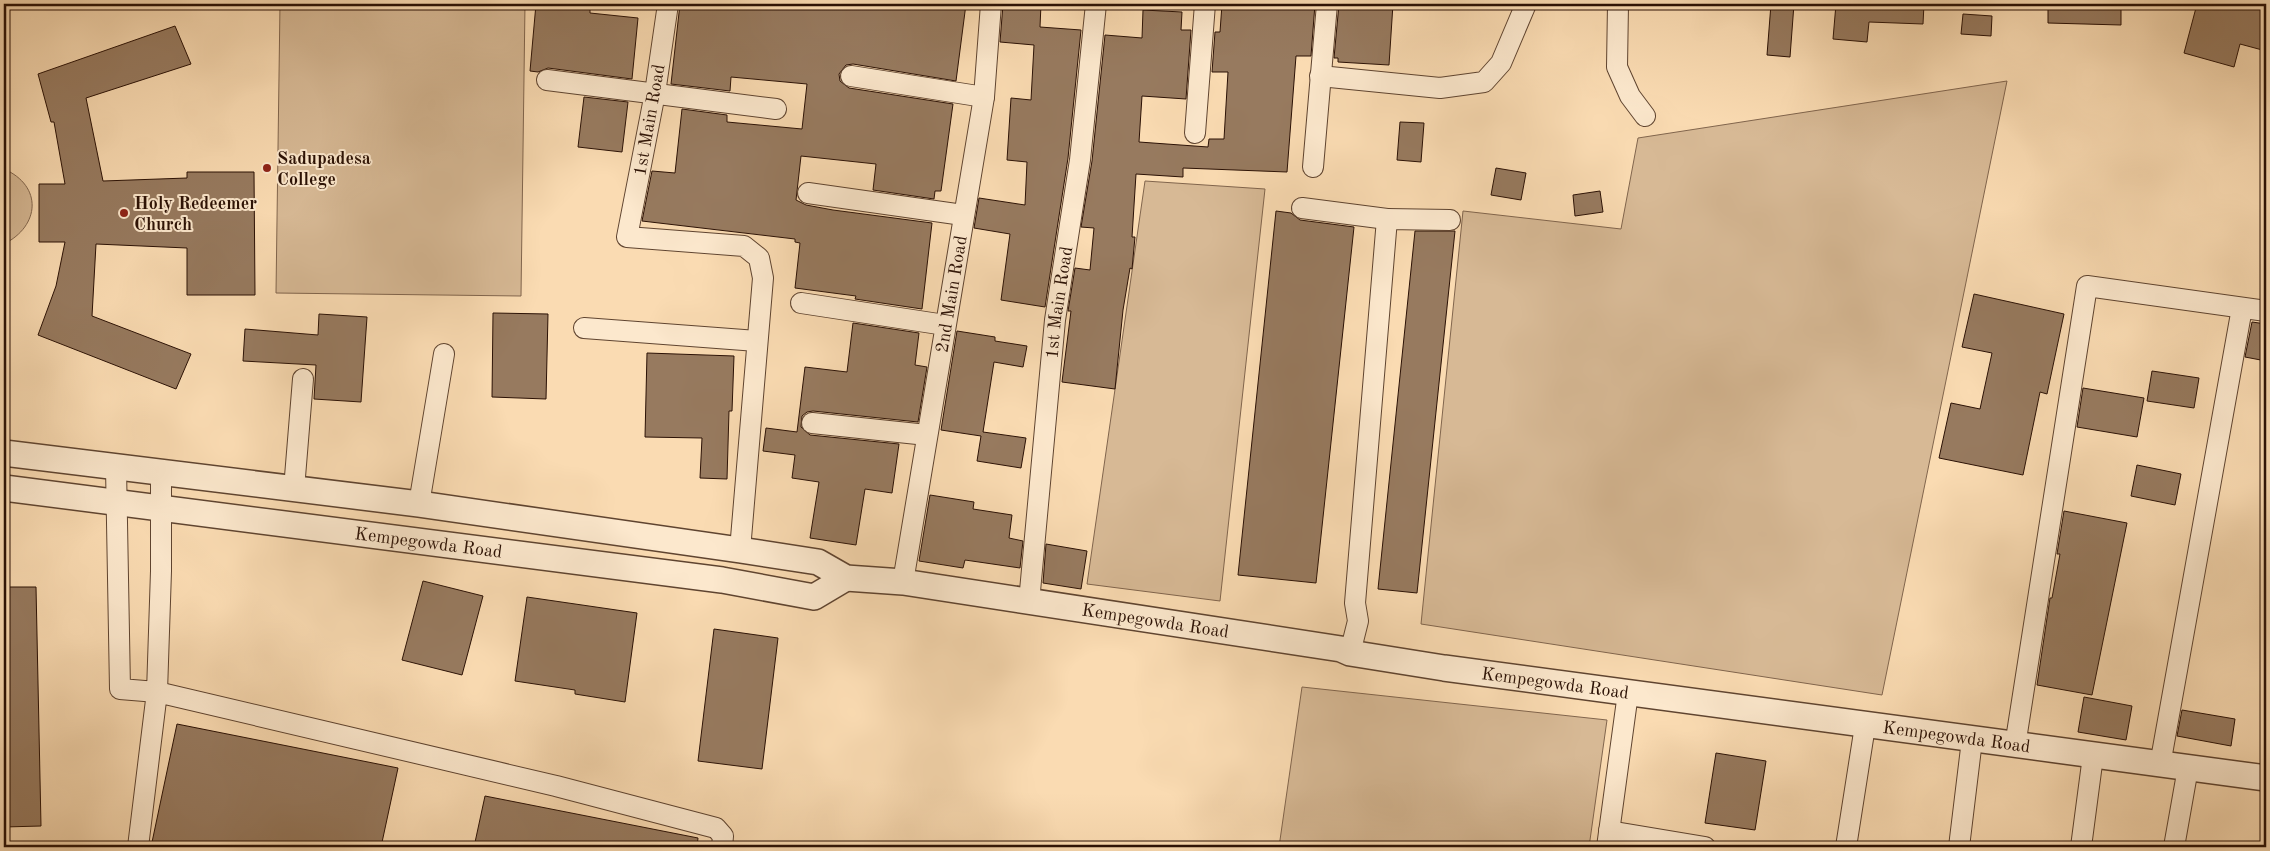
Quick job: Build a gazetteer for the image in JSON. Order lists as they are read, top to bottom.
{
  "streets": {
    "street": ["1st Main Road", "2nd Main Road", "Kempegowda Road"]
  },
  "crossings": [
    ["1st Main Road", "Kempegowda Road"],
    ["2nd Main Road", "Kempegowda Road"]
  ],
  "places": ["Sadupadesa College", "Holy Redeemer Church"]
}
